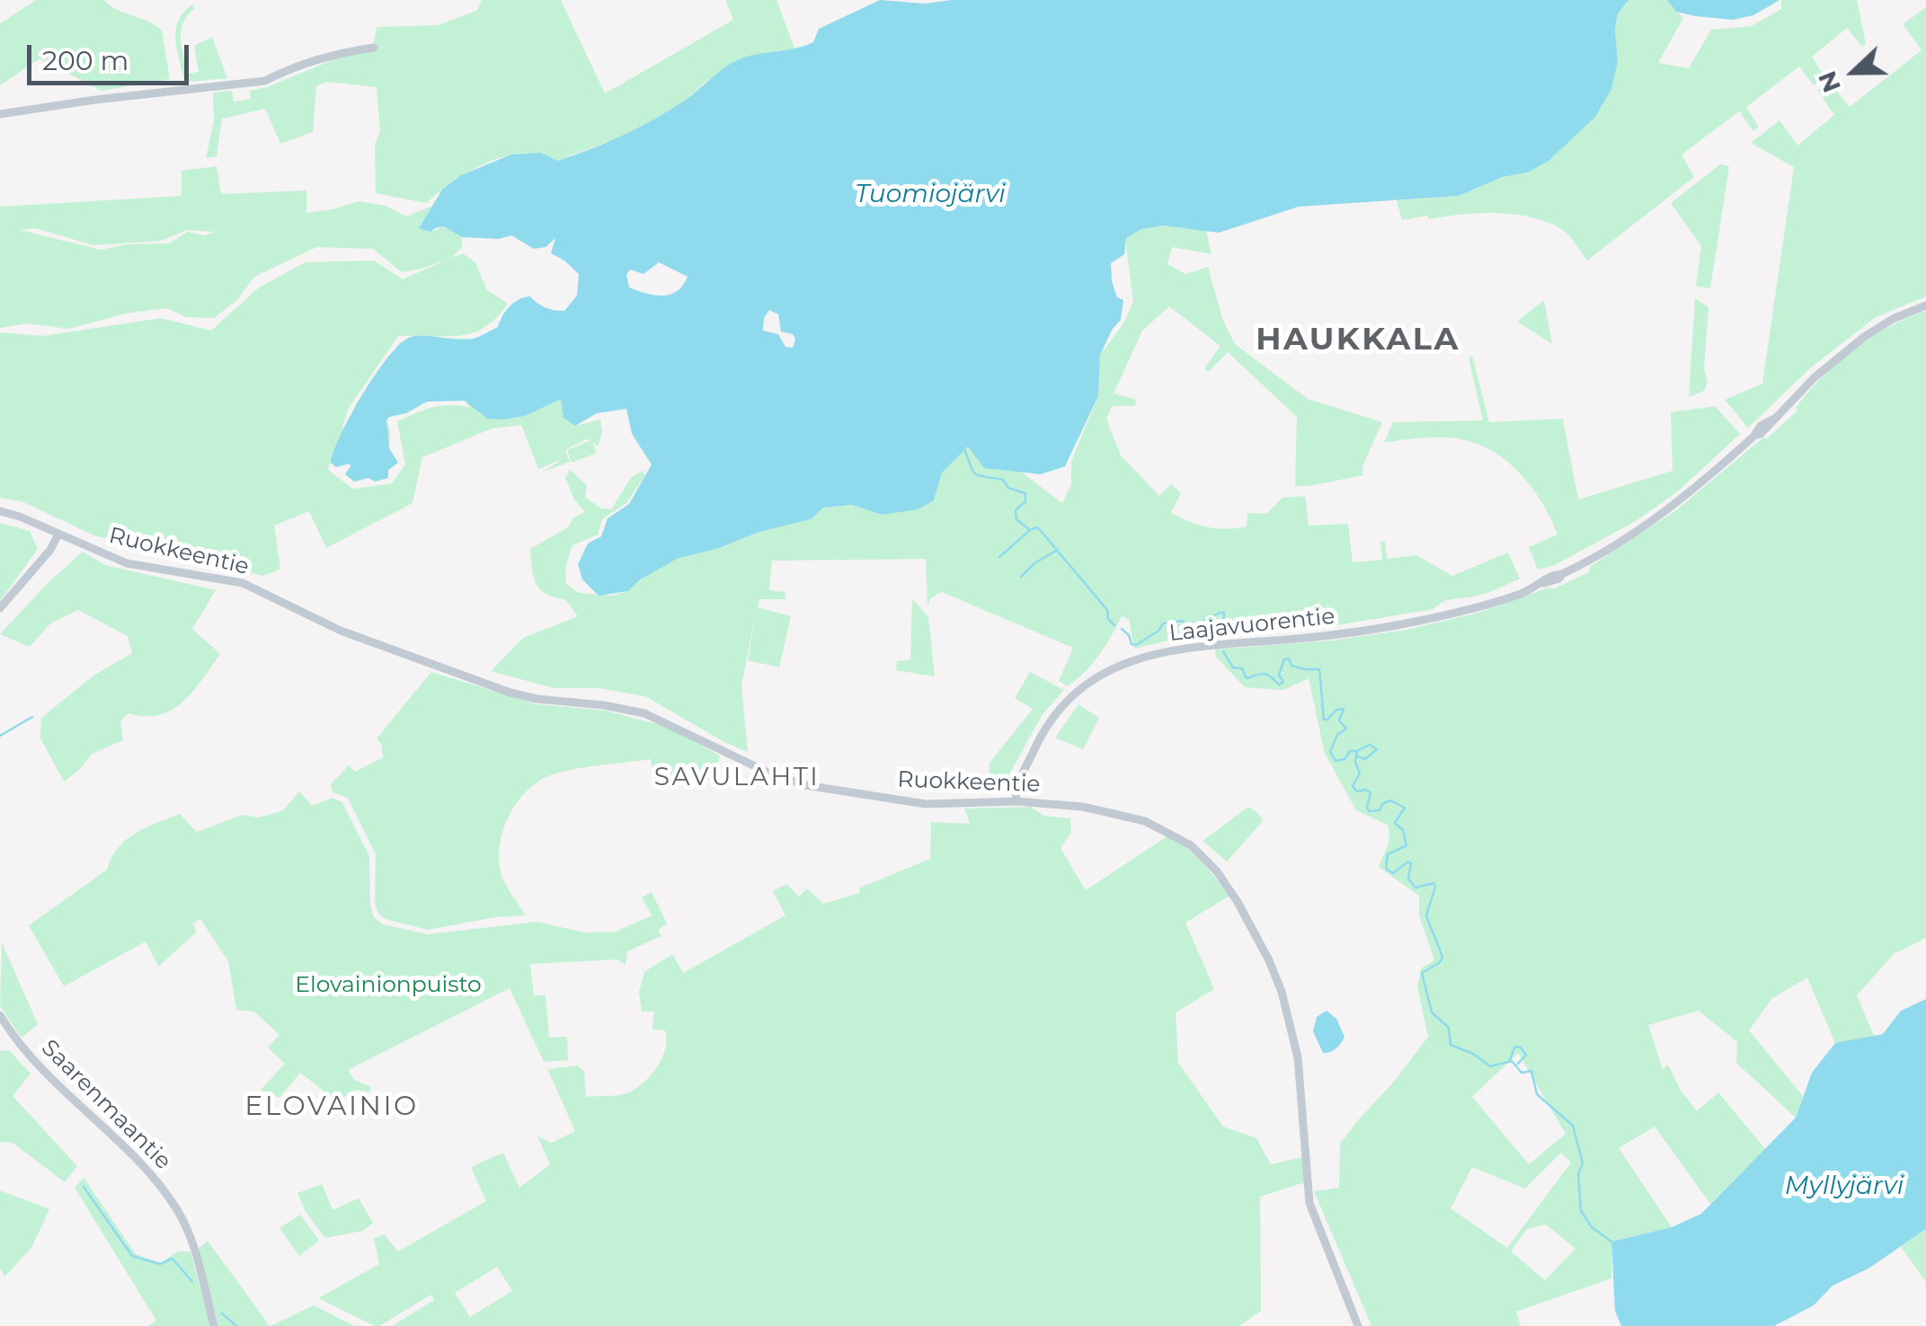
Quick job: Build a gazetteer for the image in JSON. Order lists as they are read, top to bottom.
{
  "streets": {
    "street": ["Ruokkeentie", "Laajavuorentie", "Saarenmaantie"]
  },
  "crossings": [
    ["Ruokkeentie", "Laajavuorentie"]
  ],
  "districts": ["HAUKKALA", "SAVULAHTI", "ELOVAINIO"],
  "water": ["Tuomiojärvi", "Myllyjärvi"],
  "parks": ["Elovainionpuisto"],
  "scale_bar": "200 m",
  "north": "left"
}
